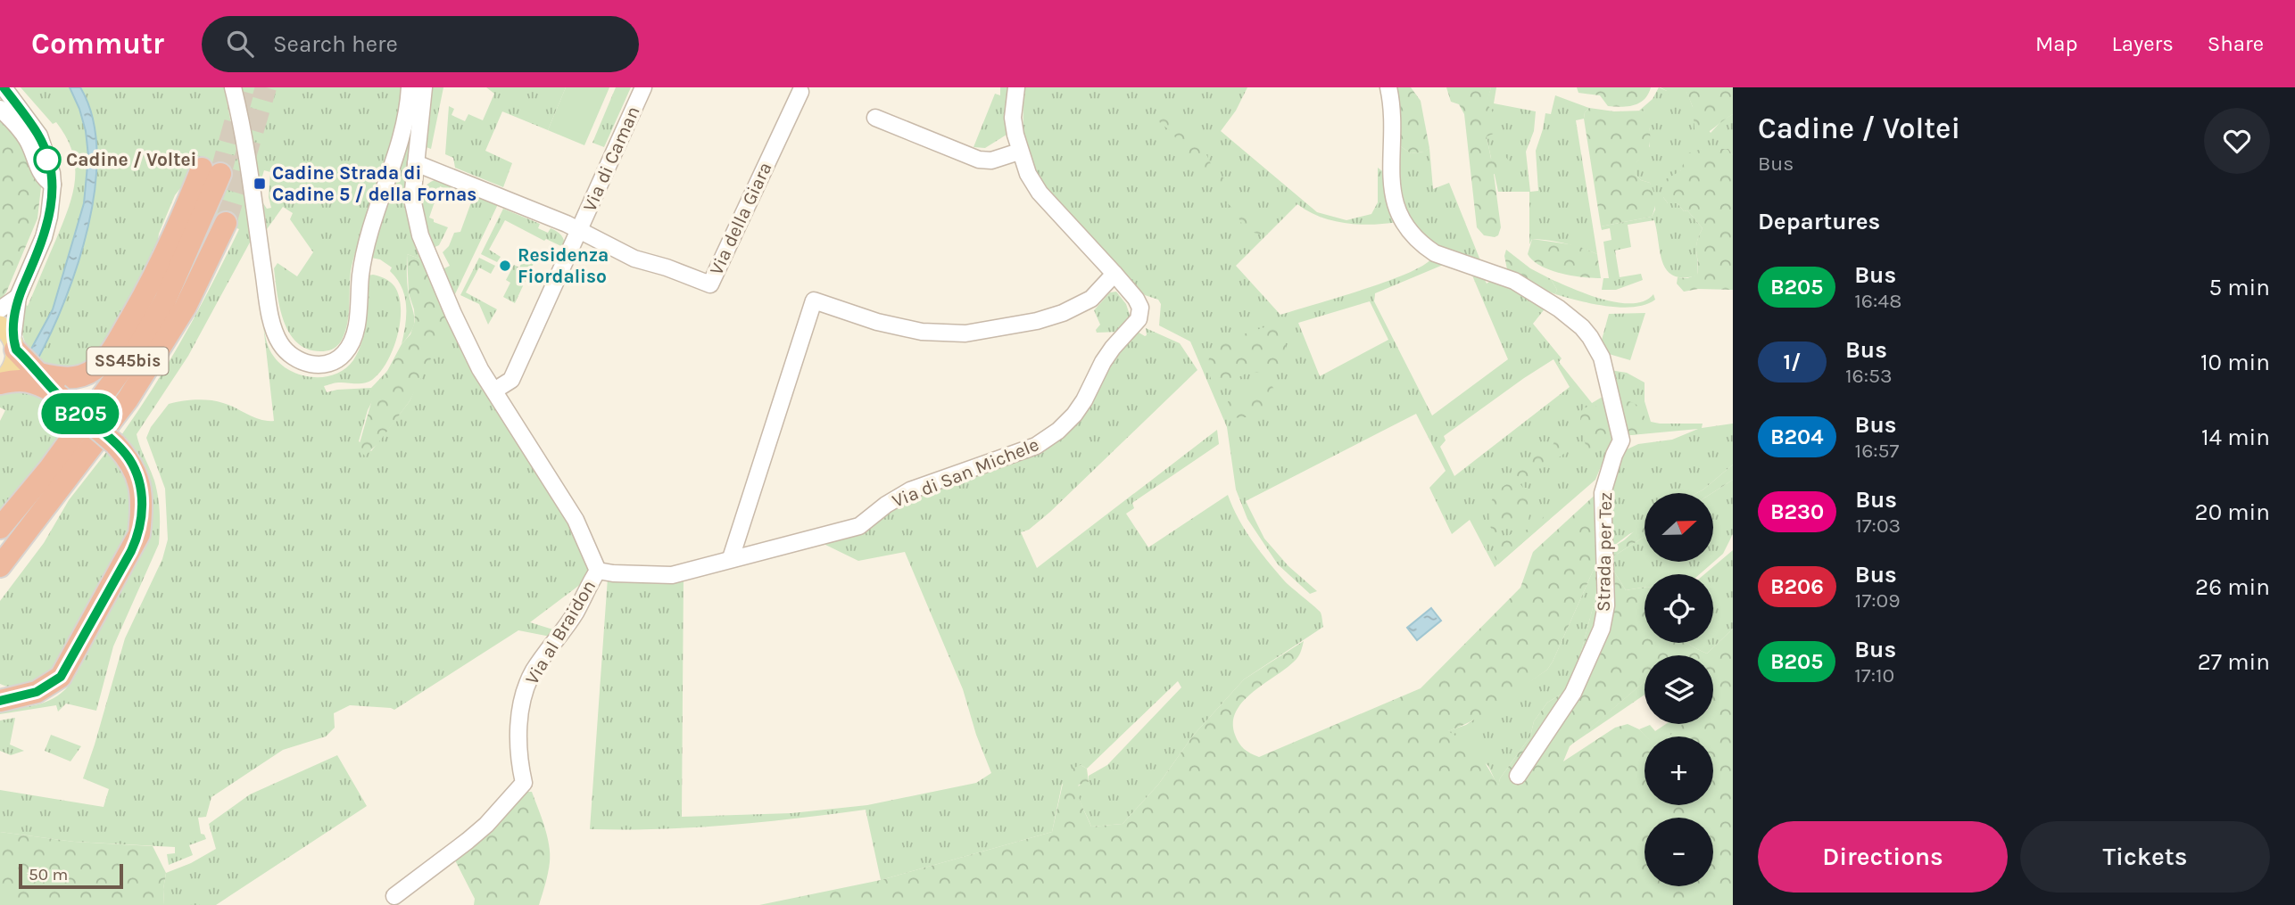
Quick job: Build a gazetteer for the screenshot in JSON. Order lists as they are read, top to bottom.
{
  "streets": {
    "highway": ["SS45bis"],
    "street": [
      "Via di Caman",
      "Via della Giara",
      "Via di San Michele",
      "Strada per Tez",
      "Via al Braidon"
    ]
  },
  "crossings": [
    ["Via di Caman", "Via della Giara"],
    ["Via della Giara", "Via al Braidon"],
    ["Via di San Michele", "Via al Braidon"]
  ],
  "places": {
    "other": ["Cadine / Voltei", "Residenza Fiordaliso"],
    "transit": ["Cadine Strada di Cadine 5 / della Fornas"]
  },
  "lines": ["bus line B205"],
  "scale_bar": "50 m",
  "north": "right",
  "page": {
    "header": "Commutr",
    "search": "Search here",
    "nav": ["Map", "Layers", "Share"],
    "on_map": "B205",
    "heading": [
      ["Cadine / Voltei", "Bus"],
      "Departures"
    ],
    "list": [
      {
        "mark": "B205",
        "name": "Bus",
        "note": "16:48",
        "value": "5 min"
      },
      {
        "mark": "1/",
        "name": "Bus",
        "note": "16:53",
        "value": "10 min"
      },
      {
        "mark": "B204",
        "name": "Bus",
        "note": "16:57",
        "value": "14 min"
      },
      {
        "mark": "B230",
        "name": "Bus",
        "note": "17:03",
        "value": "20 min"
      },
      {
        "mark": "B206",
        "name": "Bus",
        "note": "17:09",
        "value": "26 min"
      },
      {
        "mark": "B205",
        "name": "Bus",
        "note": "17:10",
        "value": "27 min"
      }
    ],
    "map_buttons": ["+", "−"],
    "buttons": ["Directions", "Tickets"],
    "scale": "50 m"
  }
}
